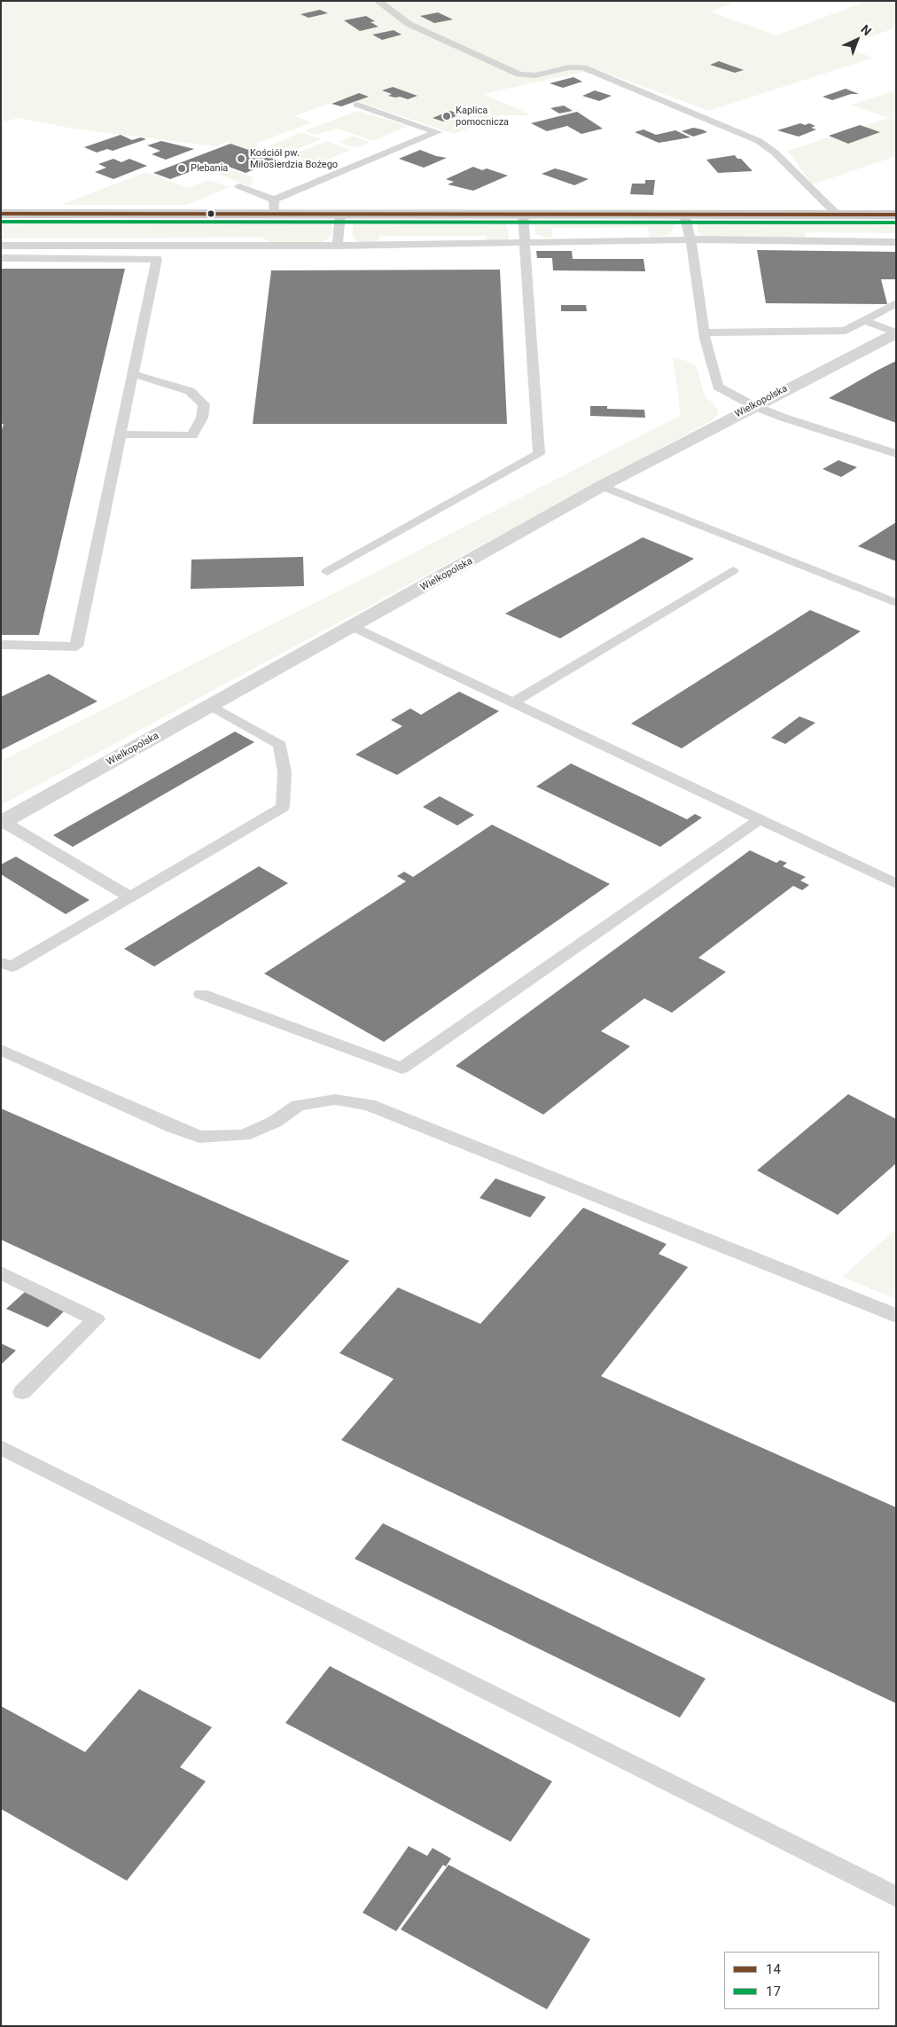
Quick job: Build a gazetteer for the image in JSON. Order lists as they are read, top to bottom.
{
  "streets": {
    "street": ["Wielkopolska"]
  },
  "places": ["Kaplica pomocnicza", "Kościół pw. Miłosierdzia Bożego", "Plebania"],
  "lines": ["transit line 14", "transit line 17"],
  "legend": ["14", "17"],
  "north": "top right"
}
